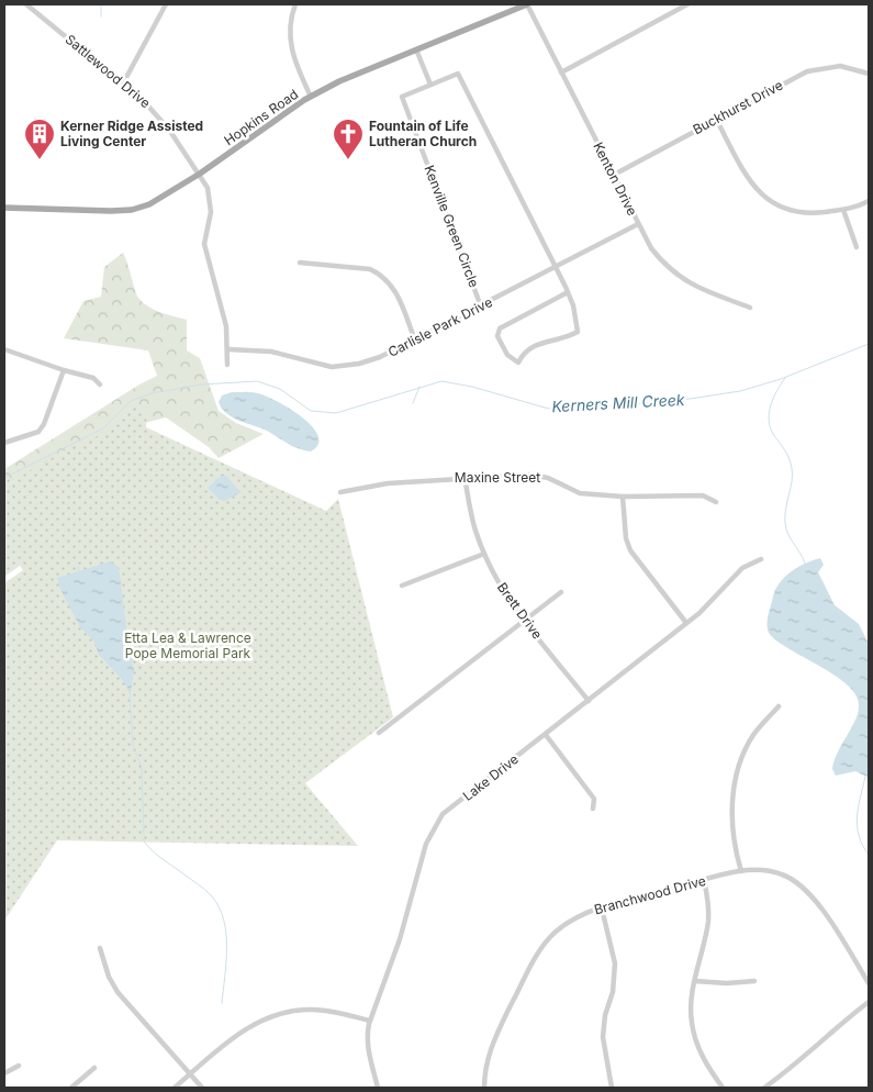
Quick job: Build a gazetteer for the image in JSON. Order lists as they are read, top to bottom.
{
  "streets": {
    "main road": ["Hopkins Road"],
    "street": [
      "Sattlewood Drive",
      "Buckhurst Drive",
      "Kenton Drive",
      "Kenville Green Circle",
      "Carlisle Park Drive",
      "Maxine Street",
      "Brett Drive",
      "Lake Drive",
      "Branchwood Drive"
    ]
  },
  "crossings": [
    ["Sattlewood Drive", "Hopkins Road"],
    ["Sattlewood Drive", "Carlisle Park Drive"],
    ["Buckhurst Drive", "Kenton Drive"],
    ["Hopkins Road", "Kenton Drive"],
    ["Kenton Drive", "Carlisle Park Drive"],
    ["Kenville Green Circle", "Carlisle Park Drive"],
    ["Maxine Street", "Brett Drive"],
    ["Brett Drive", "Lake Drive"]
  ],
  "water": ["Kerners Mill Creek"],
  "parks": ["Etta Lea & Lawrence Pope Memorial Park"],
  "places": {
    "building": ["Kerner Ridge Assisted Living Center"],
    "church": ["Fountain of Life Lutheran Church"]
  }
}
